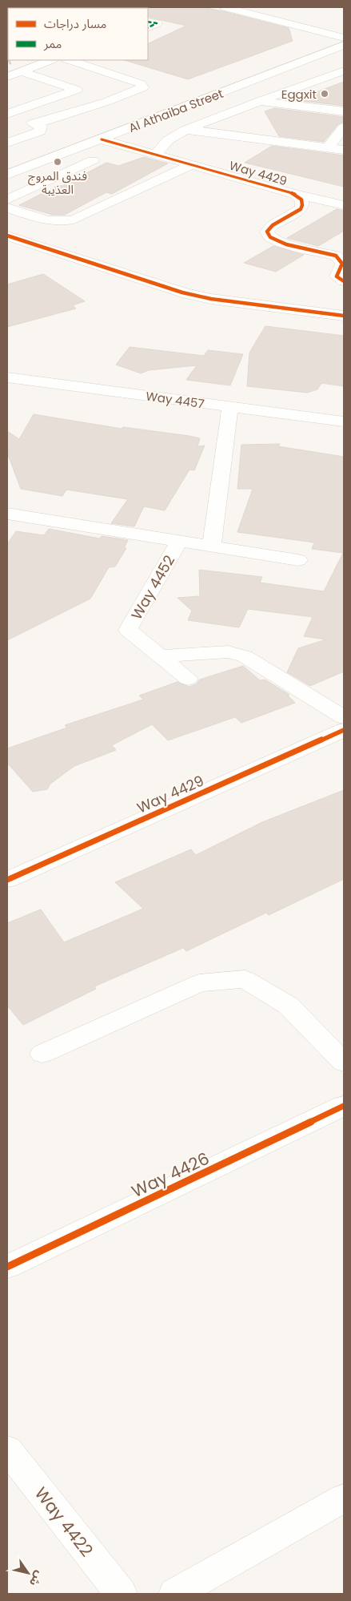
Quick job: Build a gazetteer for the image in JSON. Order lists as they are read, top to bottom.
{
  "streets": {
    "street": [
      "Al Athaiba Street",
      "Way 4429",
      "Way 4457",
      "Way 4452",
      "Way 4426",
      "Way 4422"
    ]
  },
  "crossings": [
    ["Al Athaiba Street", "Way 4429"]
  ],
  "places": ["Eggxit", "فندق المروج العذيبة"],
  "legend": ["مسار دراجات", "ممر"],
  "north": "bottom right"
}
